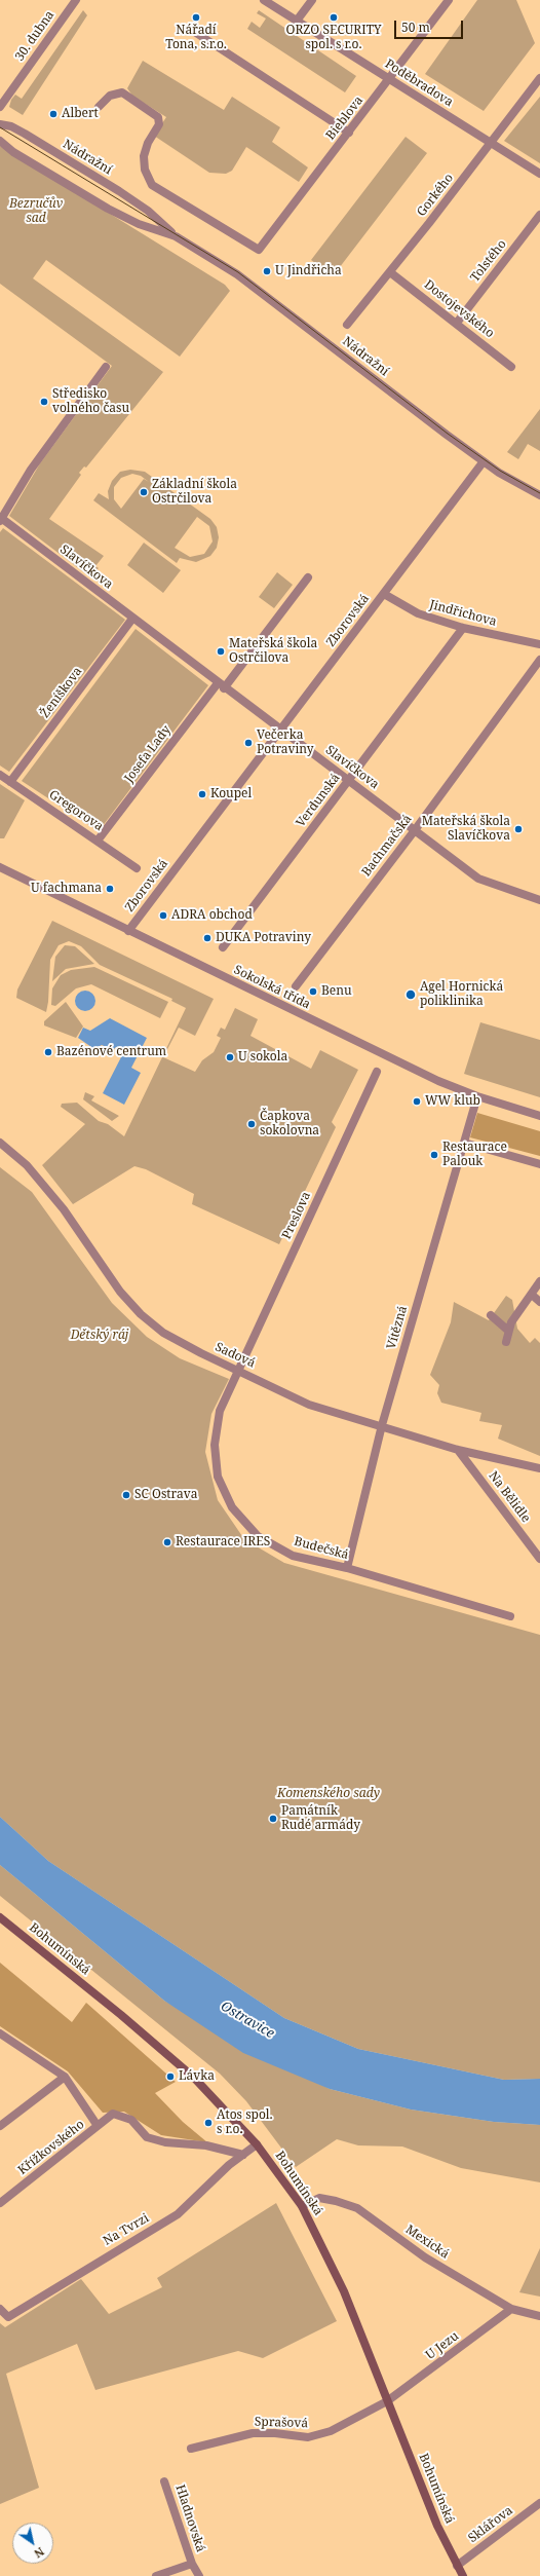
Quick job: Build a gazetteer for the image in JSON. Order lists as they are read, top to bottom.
{
  "streets": {
    "main road": ["Bohumínská"],
    "street": [
      "30. dubna",
      "Poděbradova",
      "Bieblova",
      "Nádražní",
      "Gorkého",
      "Tolstého",
      "Dostojevského",
      "Slavíčkova",
      "Jindřichova",
      "Zborovská",
      "Ženíškova",
      "Josefa Lady",
      "Verdunská",
      "Gregorova",
      "Bachmačská",
      "Sokolská třída",
      "Preslova",
      "Vítězná",
      "Sadová",
      "Na Bělidle",
      "Budečská",
      "Křížkovského",
      "Na Tvrzi",
      "Mexická",
      "U Jezu",
      "Sprašová",
      "Hladnovská",
      "Sklářova"
    ]
  },
  "crossings": [
    ["Poděbradova", "Bieblova"],
    ["Poděbradova", "Gorkého"],
    ["Nádražní", "Zborovská"],
    ["Gorkého", "Dostojevského"],
    ["Tolstého", "Dostojevského"],
    ["Slavíčkova", "Zborovská"],
    ["Slavíčkova", "Ženíškova"],
    ["Slavíčkova", "Josefa Lady"],
    ["Slavíčkova", "Verdunská"],
    ["Slavíčkova", "Bachmačská"],
    ["Jindřichova", "Zborovská"],
    ["Jindřichova", "Verdunská"],
    ["Zborovská", "Sokolská třída"],
    ["Ženíškova", "Gregorova"],
    ["Josefa Lady", "Gregorova"],
    ["Sokolská třída", "Vítězná"],
    ["Preslova", "Sadová"],
    ["Preslova", "Budečská"],
    ["Vítězná", "Sadová"],
    ["Vítězná", "Budečská"],
    ["Sadová", "Na Bělidle"],
    ["Sadová", "Budečská"],
    ["Bohumínská", "Na Tvrzi"],
    ["Bohumínská", "Mexická"],
    ["Bohumínská", "U Jezu"],
    ["Bohumínská", "Sprašová"],
    ["Bohumínská", "Sklářova"],
    ["Křížkovského", "Na Tvrzi"],
    ["Mexická", "U Jezu"],
    ["U Jezu", "Sprašová"]
  ],
  "water": ["Ostravice"],
  "parks": ["Bezručův sad", "Dětský ráj", "Komenského sady"],
  "places": [
    "Nářadí Tona, s.r.o.",
    "ORZO SECURITY spol. s r.o.",
    "Albert",
    "U Jindřicha",
    "Středisko volného času",
    "Základní škola Ostrčilova",
    "Mateřská škola Ostrčilova",
    "Večerka Potraviny",
    "Koupel",
    "Mateřská škola Slavíčkova",
    "U fachmana",
    "ADRA obchod",
    "DUKA Potraviny",
    "Benu",
    "Agel Hornická poliklinika",
    "Bazénové centrum",
    "U sokola",
    "WW klub",
    "Čapkova sokolovna",
    "Restaurace Palouk",
    "SC Ostrava",
    "Restaurace IRES",
    "Památník Rudé armády",
    "Lávka",
    "Atos spol. s r.o."
  ],
  "scale_bar": "50 m",
  "north": "bottom right"
}
